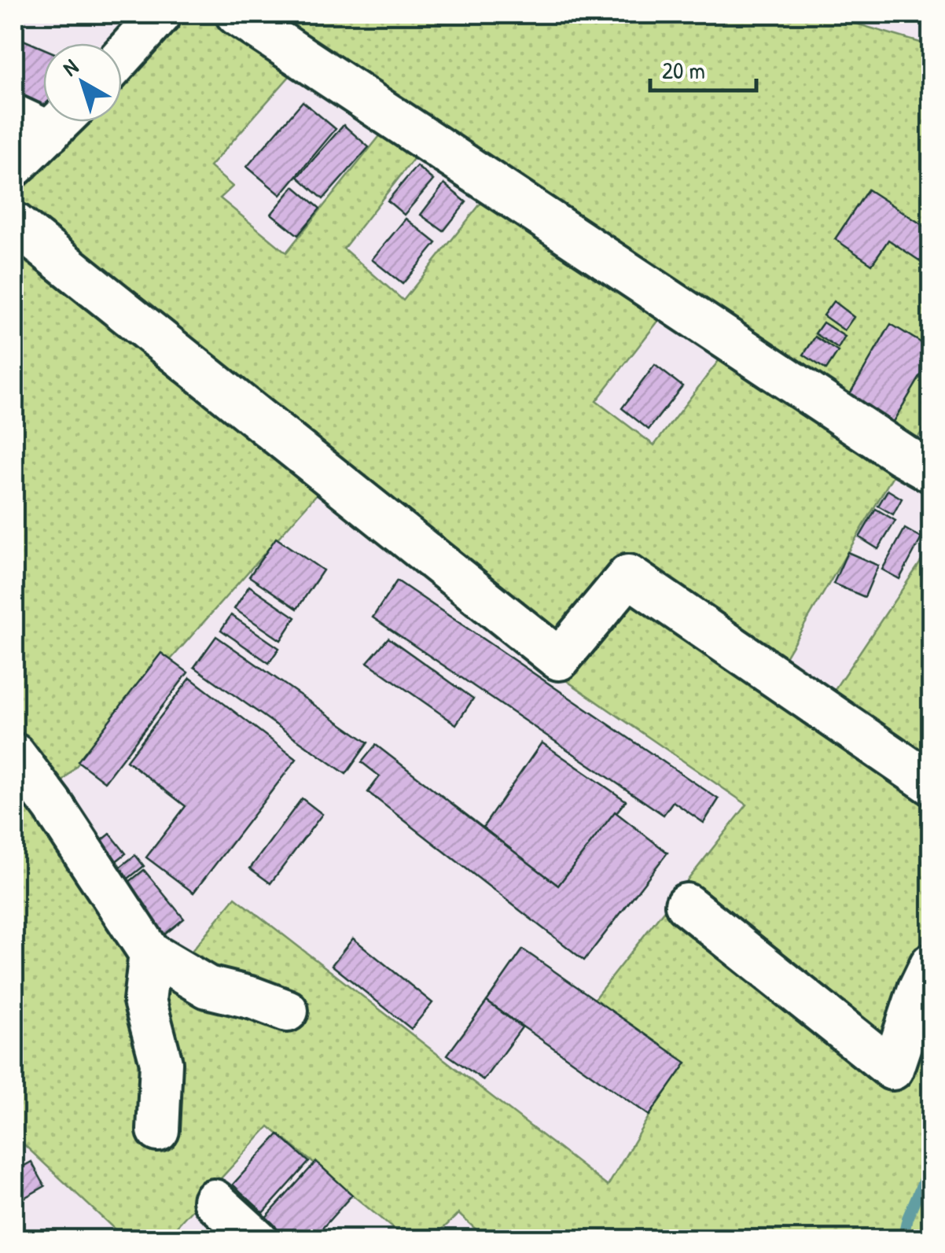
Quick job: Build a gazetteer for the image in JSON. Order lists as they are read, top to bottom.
{
  "scale_bar": "20 m",
  "north": "top left"
}
